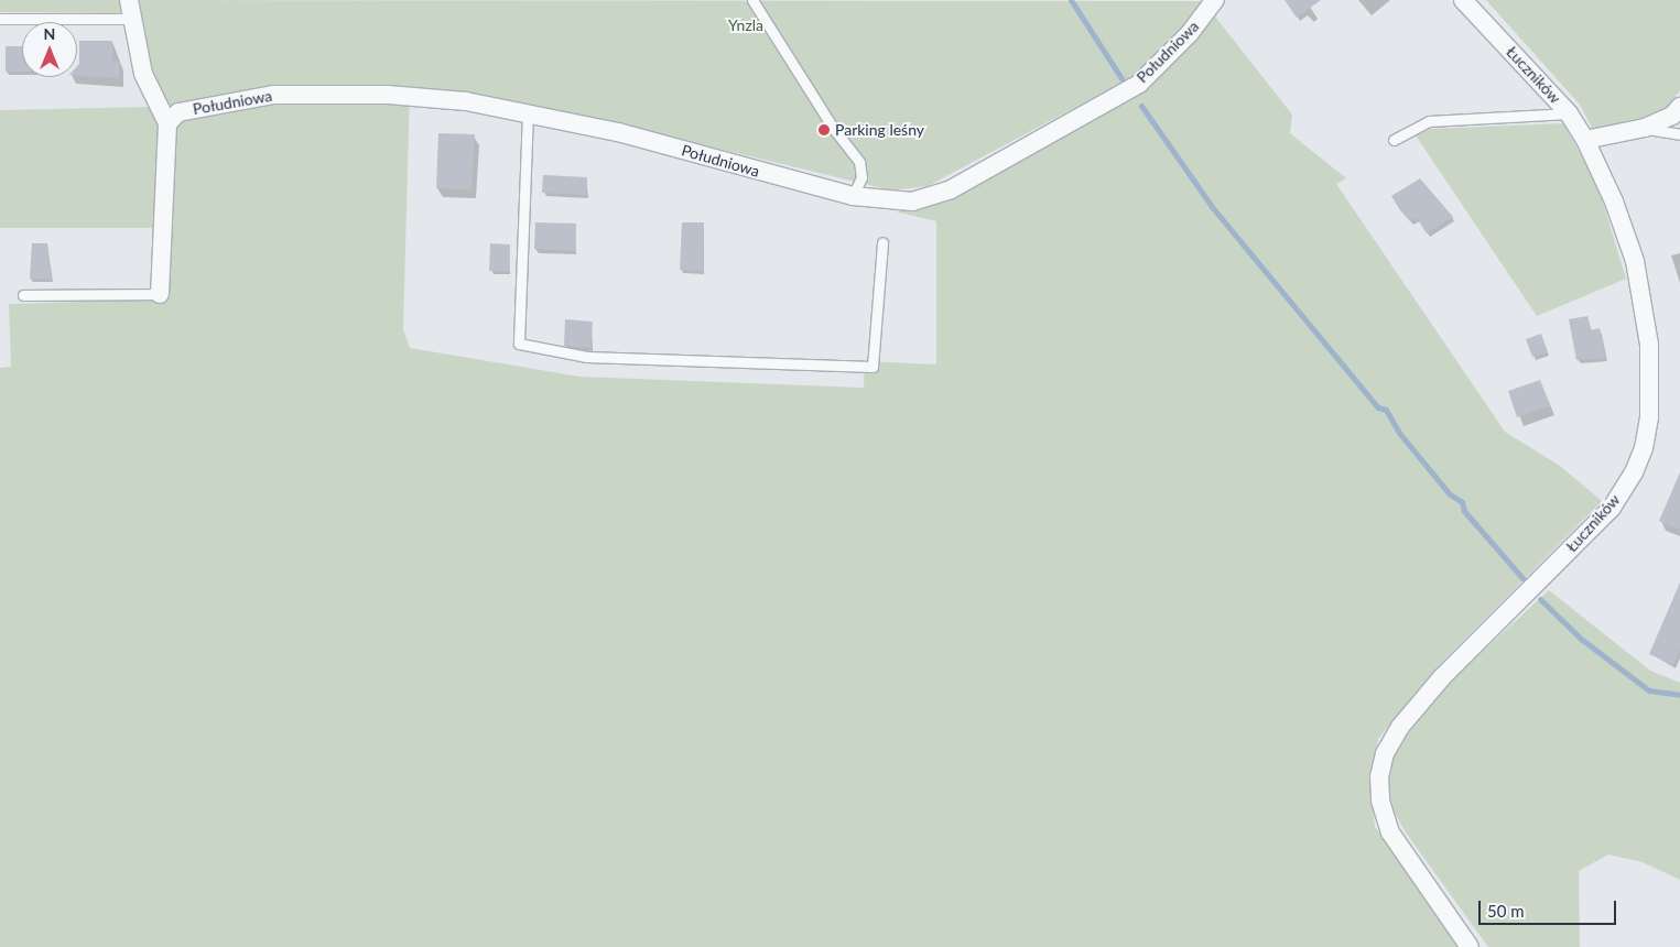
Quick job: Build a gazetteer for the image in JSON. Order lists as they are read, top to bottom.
{
  "streets": {
    "street": ["Południowa", "Łuczników"]
  },
  "parks": ["Ynzla"],
  "places": ["Parking leśny"],
  "scale_bar": "50 m",
  "north": "top"
}
